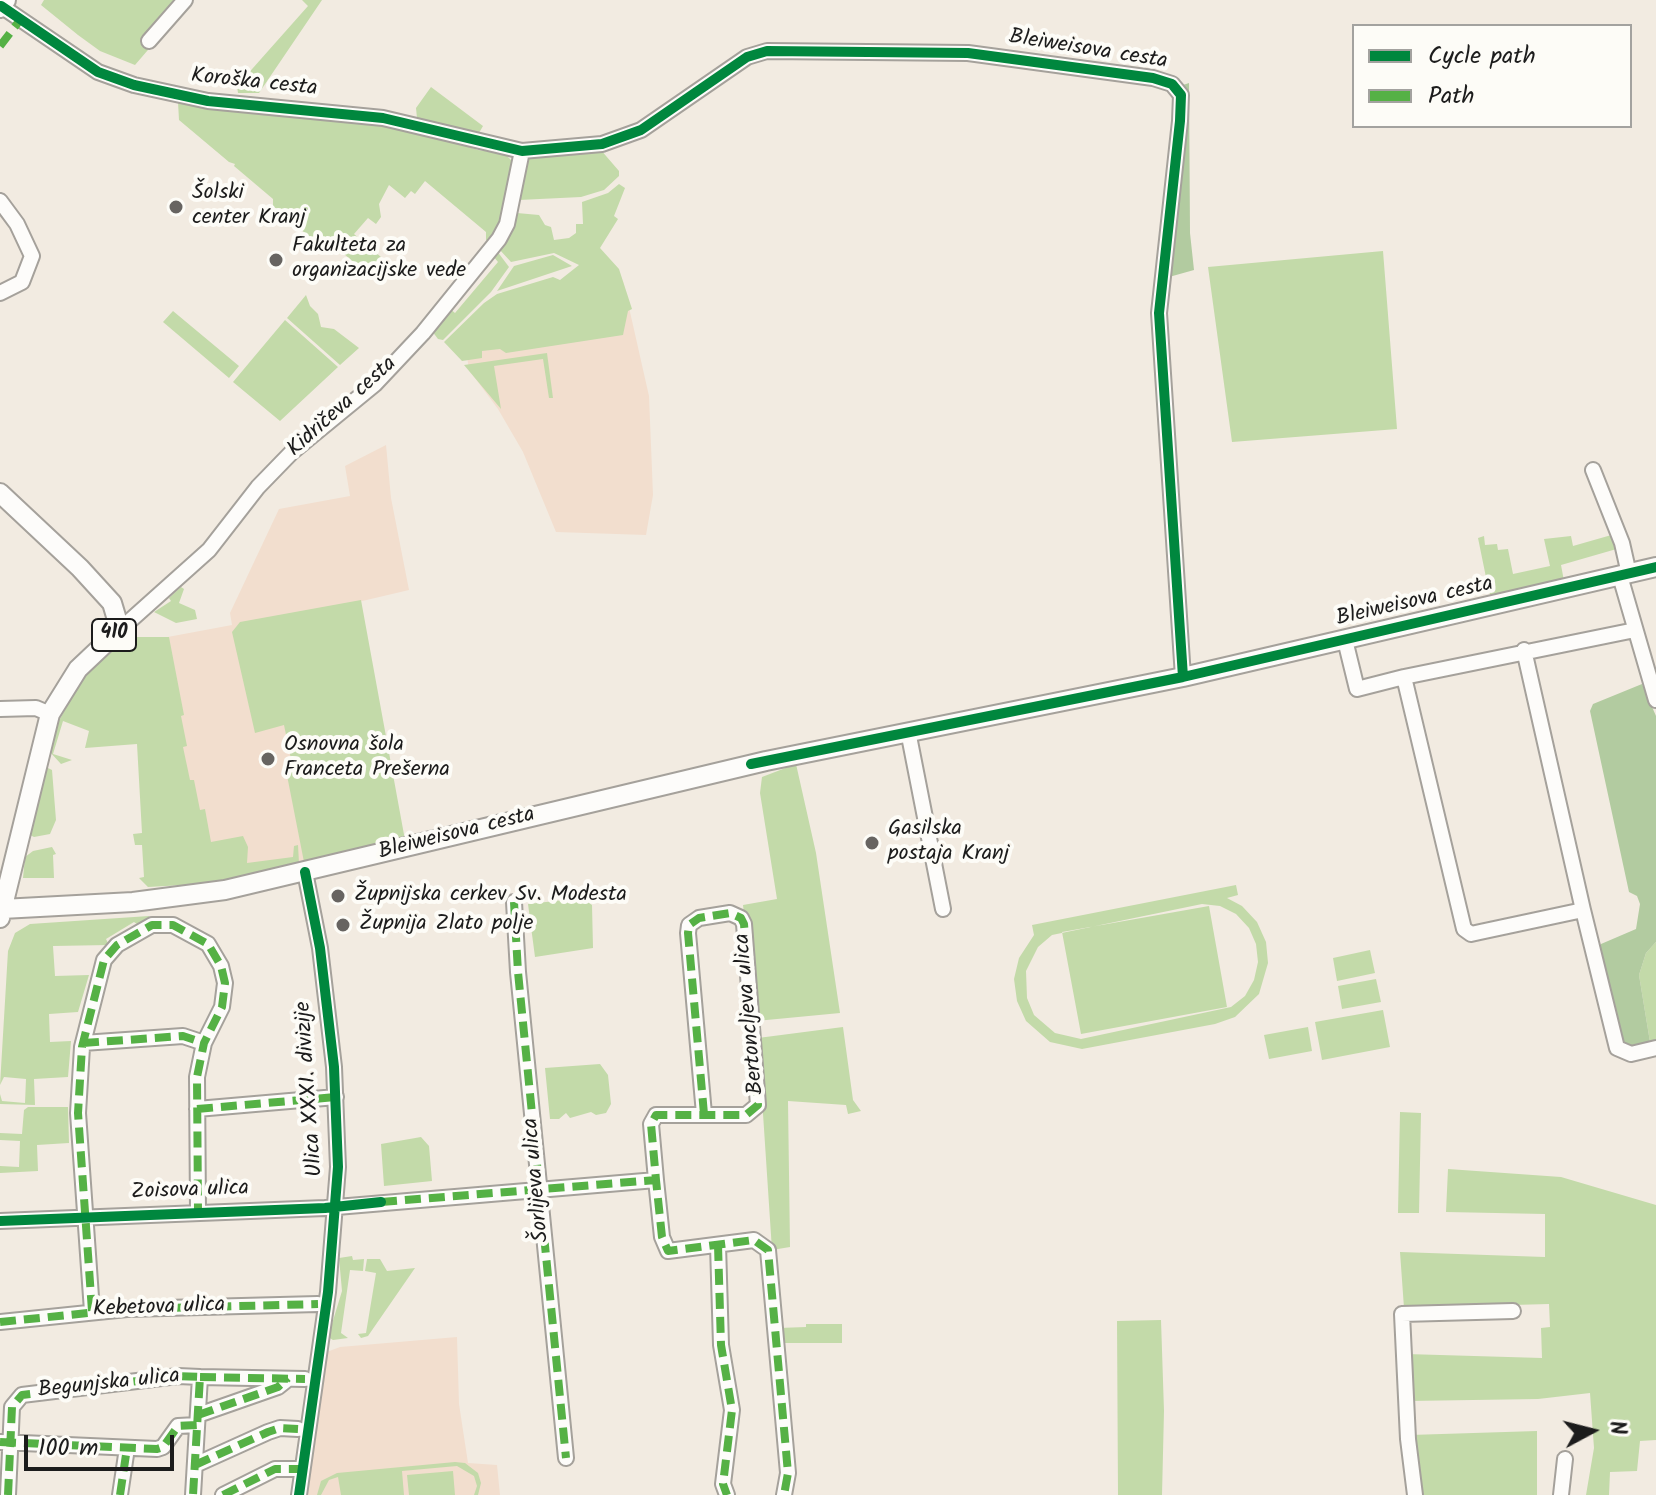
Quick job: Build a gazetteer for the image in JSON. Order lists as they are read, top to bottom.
{
  "streets": {
    "main road": [
      "Bleiweisova cesta",
      "Koroška cesta",
      "Kidričeva cesta",
      "410"
    ],
    "street": [
      "Bertoncljeva ulica",
      "Ulica XXXI. divizije",
      "Šorlijeva ulica",
      "Zoisova ulica",
      "Kebetova ulica",
      "Begunjska ulica"
    ]
  },
  "crossings": [
    ["Bleiweisova cesta", "Koroška cesta"],
    ["Bleiweisova cesta", "Kidričeva cesta"],
    ["Bleiweisova cesta", "Ulica XXXI. divizije"],
    ["Koroška cesta", "Kidričeva cesta"],
    ["Kidričeva cesta", "410"],
    ["Bertoncljeva ulica", "Zoisova ulica"],
    ["Ulica XXXI. divizije", "Zoisova ulica"],
    ["Šorlijeva ulica", "Zoisova ulica"]
  ],
  "places": [
    "Šolski center Kranj",
    "Fakulteta za organizacijske vede",
    "Osnovna šola Franceta Prešerna",
    "Gasilska postaja Kranj",
    "Župnijska cerkev Sv. Modesta",
    "Župnija Zlato polje"
  ],
  "legend": ["Cycle path", "Path"],
  "scale_bar": "100 m",
  "north": "right"
}
